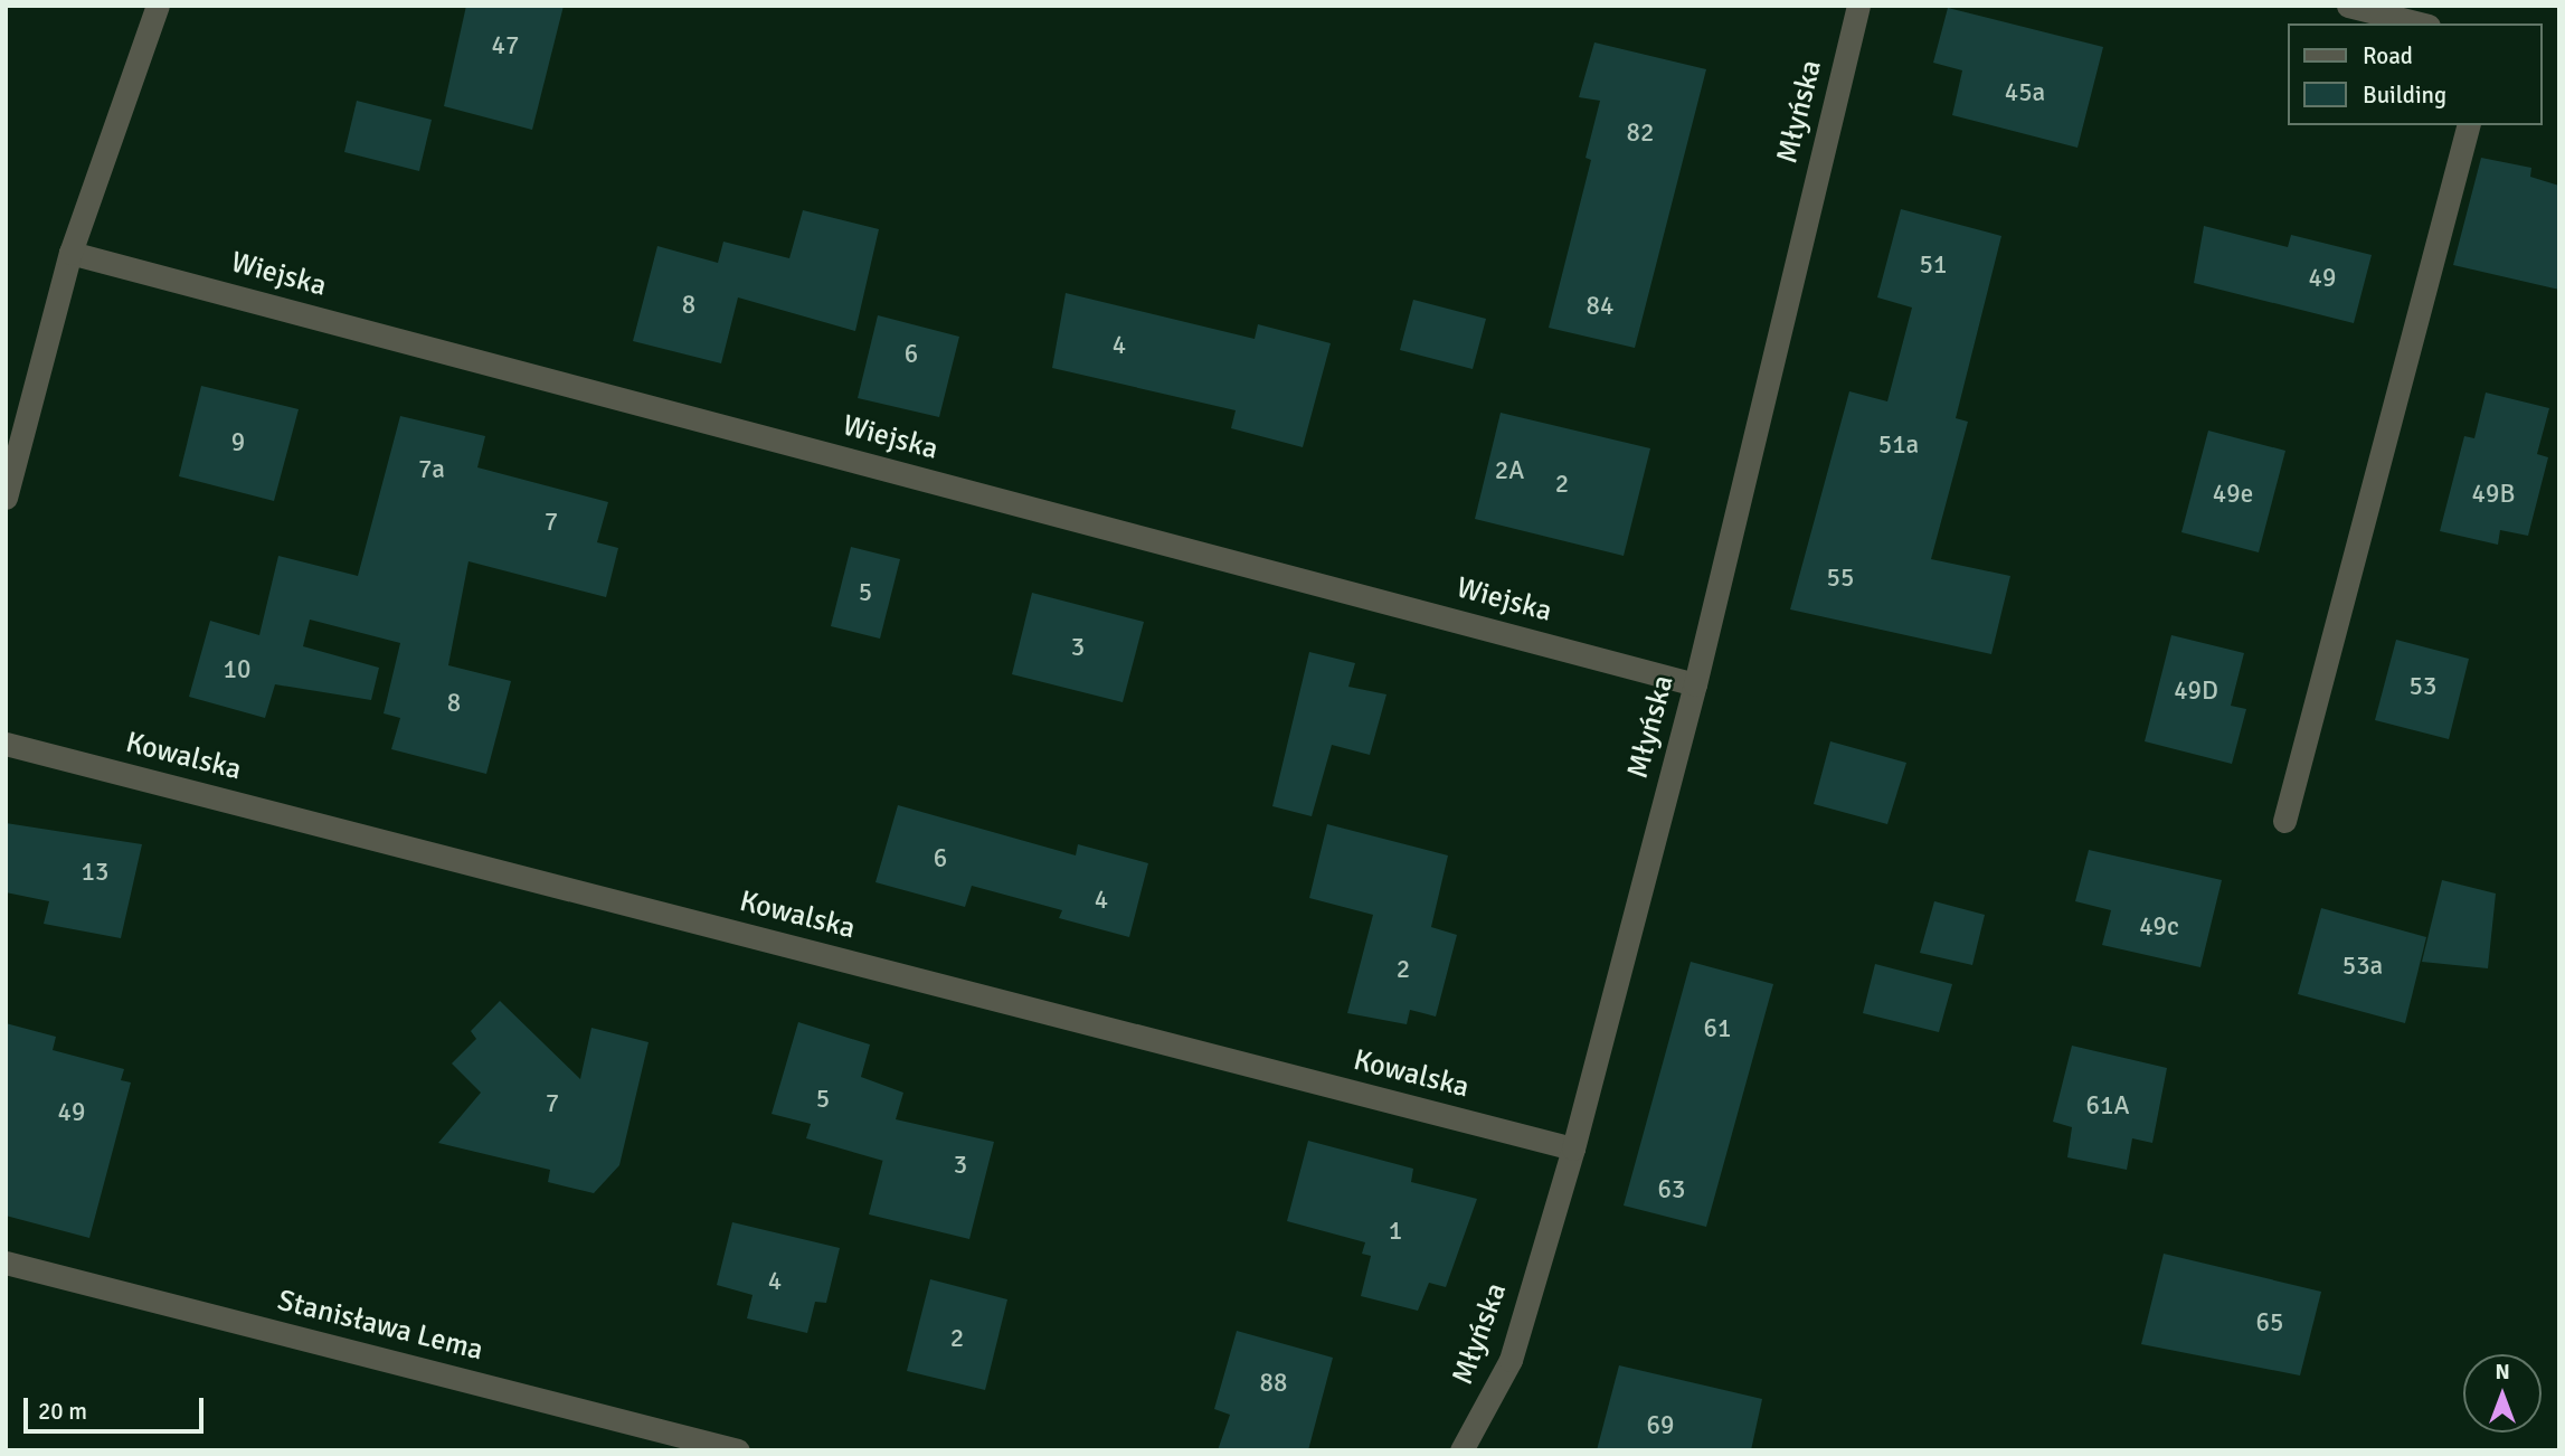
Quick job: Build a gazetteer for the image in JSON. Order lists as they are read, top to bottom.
{
  "streets": {
    "street": [
      "Młyńska",
      "Wiejska",
      "Kowalska",
      "Stanisława Lema"
    ]
  },
  "crossings": [
    ["Młyńska", "Wiejska"],
    ["Młyńska", "Kowalska"]
  ],
  "house_numbers": [
    "47",
    "45a",
    "82",
    "51",
    "49",
    "8",
    "84",
    "4",
    "6",
    "9",
    "51a",
    "7a",
    "2A",
    "2",
    "49e",
    "49B",
    "7",
    "55",
    "5",
    "3",
    "10",
    "53",
    "49D",
    "8",
    "6",
    "13",
    "4",
    "49c",
    "53a",
    "2",
    "61",
    "5",
    "7",
    "61A",
    "49",
    "3",
    "63",
    "1",
    "4",
    "65",
    "2",
    "88",
    "69"
  ],
  "legend": ["Road", "Building"],
  "scale_bar": "20 m",
  "north": "top"
}
